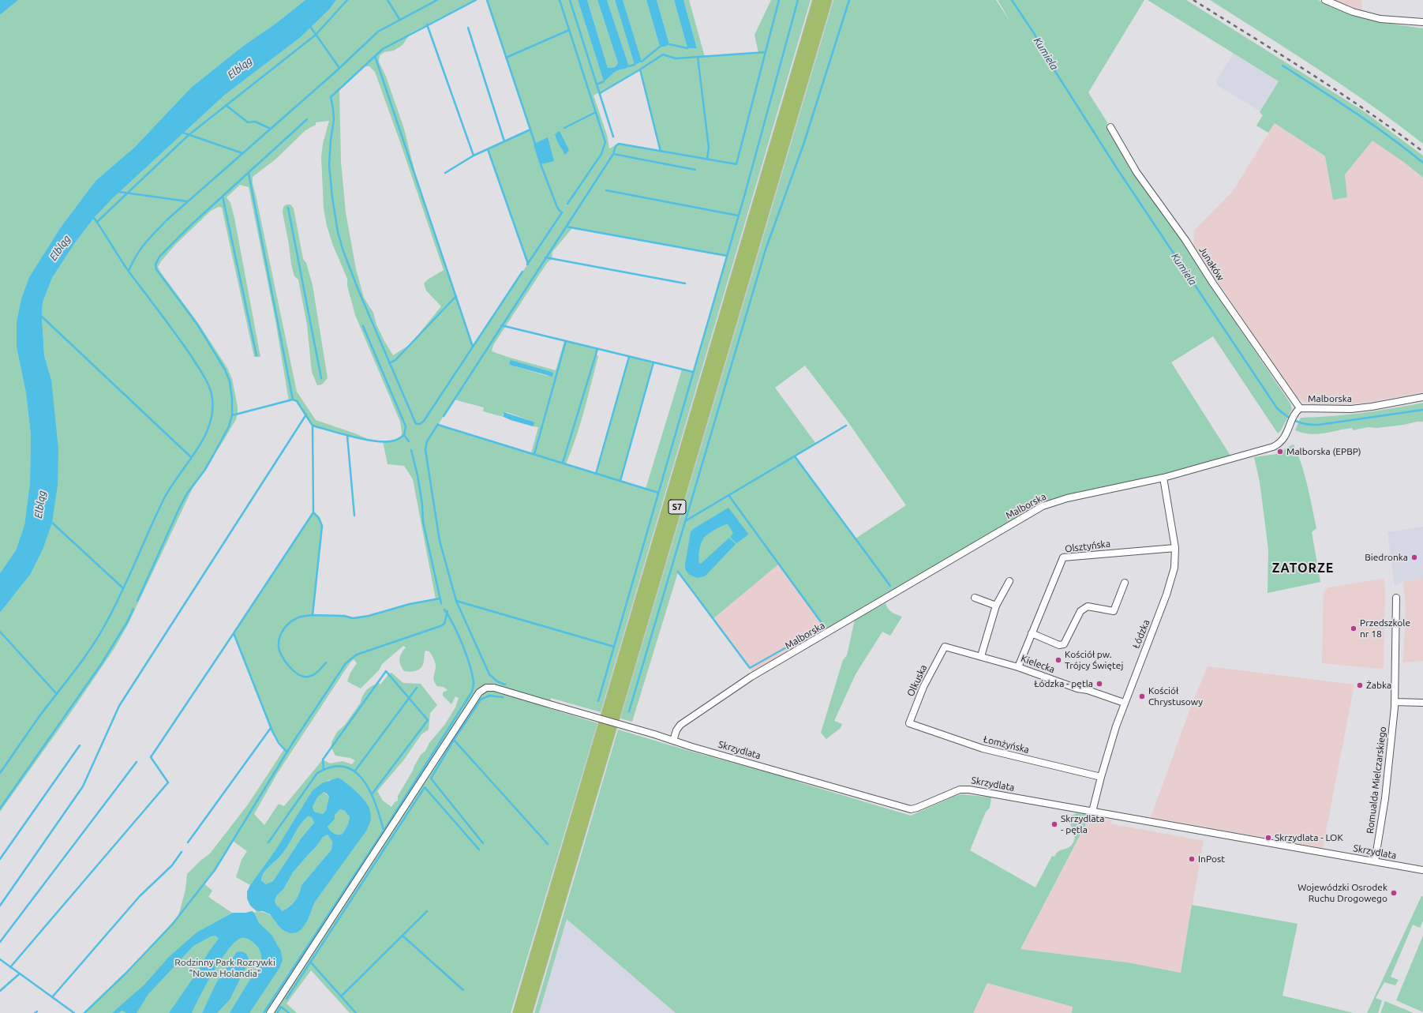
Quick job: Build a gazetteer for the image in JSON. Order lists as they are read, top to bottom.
{
  "streets": {
    "highway": ["S7"],
    "street": [
      "Junaków",
      "Malborska",
      "Olsztyńska",
      "Łódzka",
      "Kielecka",
      "Olkuska",
      "Łomżyńska",
      "Skrzydlata",
      "Romualda Mielczarskiego"
    ]
  },
  "crossings": [
    ["Junaków", "Malborska"],
    ["Malborska", "Łódzka"],
    ["Malborska", "Skrzydlata"],
    ["Olsztyńska", "Łódzka"],
    ["Olsztyńska", "Kielecka"],
    ["Łódzka", "Kielecka"],
    ["Łódzka", "Łomżyńska"],
    ["Łódzka", "Skrzydlata"],
    ["Kielecka", "Olkuska"],
    ["Olkuska", "Łomżyńska"],
    ["Skrzydlata", "Romualda Mielczarskiego"]
  ],
  "districts": ["ZATORZE"],
  "water": ["Kumiela", "Elbląg"],
  "parks": ["Rodzinny Park Rozrywki \"Nowa Holandia\""],
  "places": [
    "Malborska (EPBP)",
    "Biedronka",
    "Przedszkole nr 18",
    "Kościół pw. Trójcy Świętej",
    "Łódzka - pętla",
    "Żabka",
    "Kościół Chrystusowy",
    "Skrzydlata - pętla",
    "Skrzydlata - LOK",
    "InPost",
    "Wojewódzki Osrodek Ruchu Drogowego"
  ]
}
